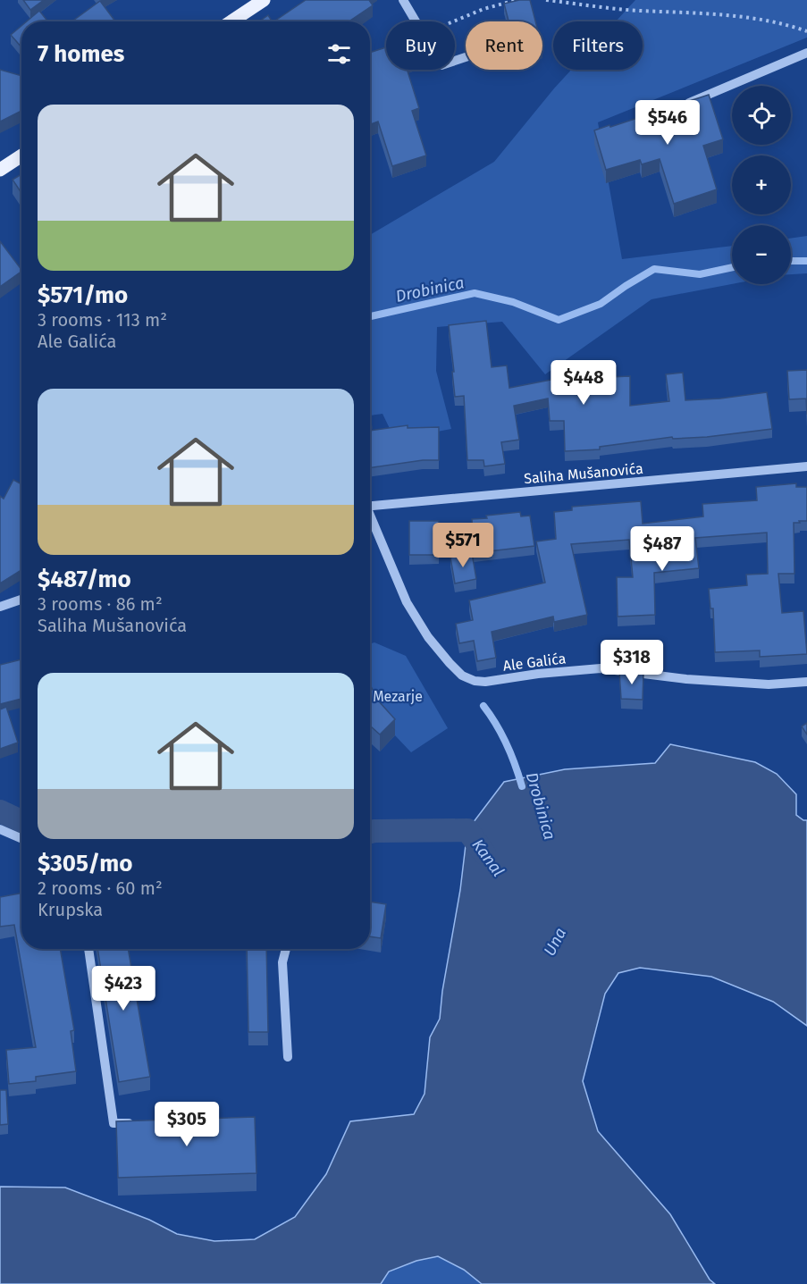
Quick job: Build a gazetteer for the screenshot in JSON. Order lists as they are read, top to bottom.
{
  "streets": {
    "street": ["Saliha Mušanovića", "Ale Galića"]
  },
  "water": ["Drobinica", "Kanal", "Una"],
  "parks": ["Mezarje"],
  "page": {
    "chip": ["Buy", "Rent", "Filters"],
    "heading": "7 homes",
    "map_buttons": ["+", "−"],
    "list": [
      {
        "name": "$571/mo",
        "note": "3 rooms · 113 m² · Ale Galića"
      },
      {
        "name": "$487/mo",
        "note": "3 rooms · 86 m² · Saliha Mušanovića"
      },
      {
        "name": "$305/mo",
        "note": "2 rooms · 60 m² · Krupska"
      }
    ],
    "price": [
      "$546",
      "$448",
      "$571",
      "$487",
      "$318",
      "$423",
      "$305"
    ]
  }
}
